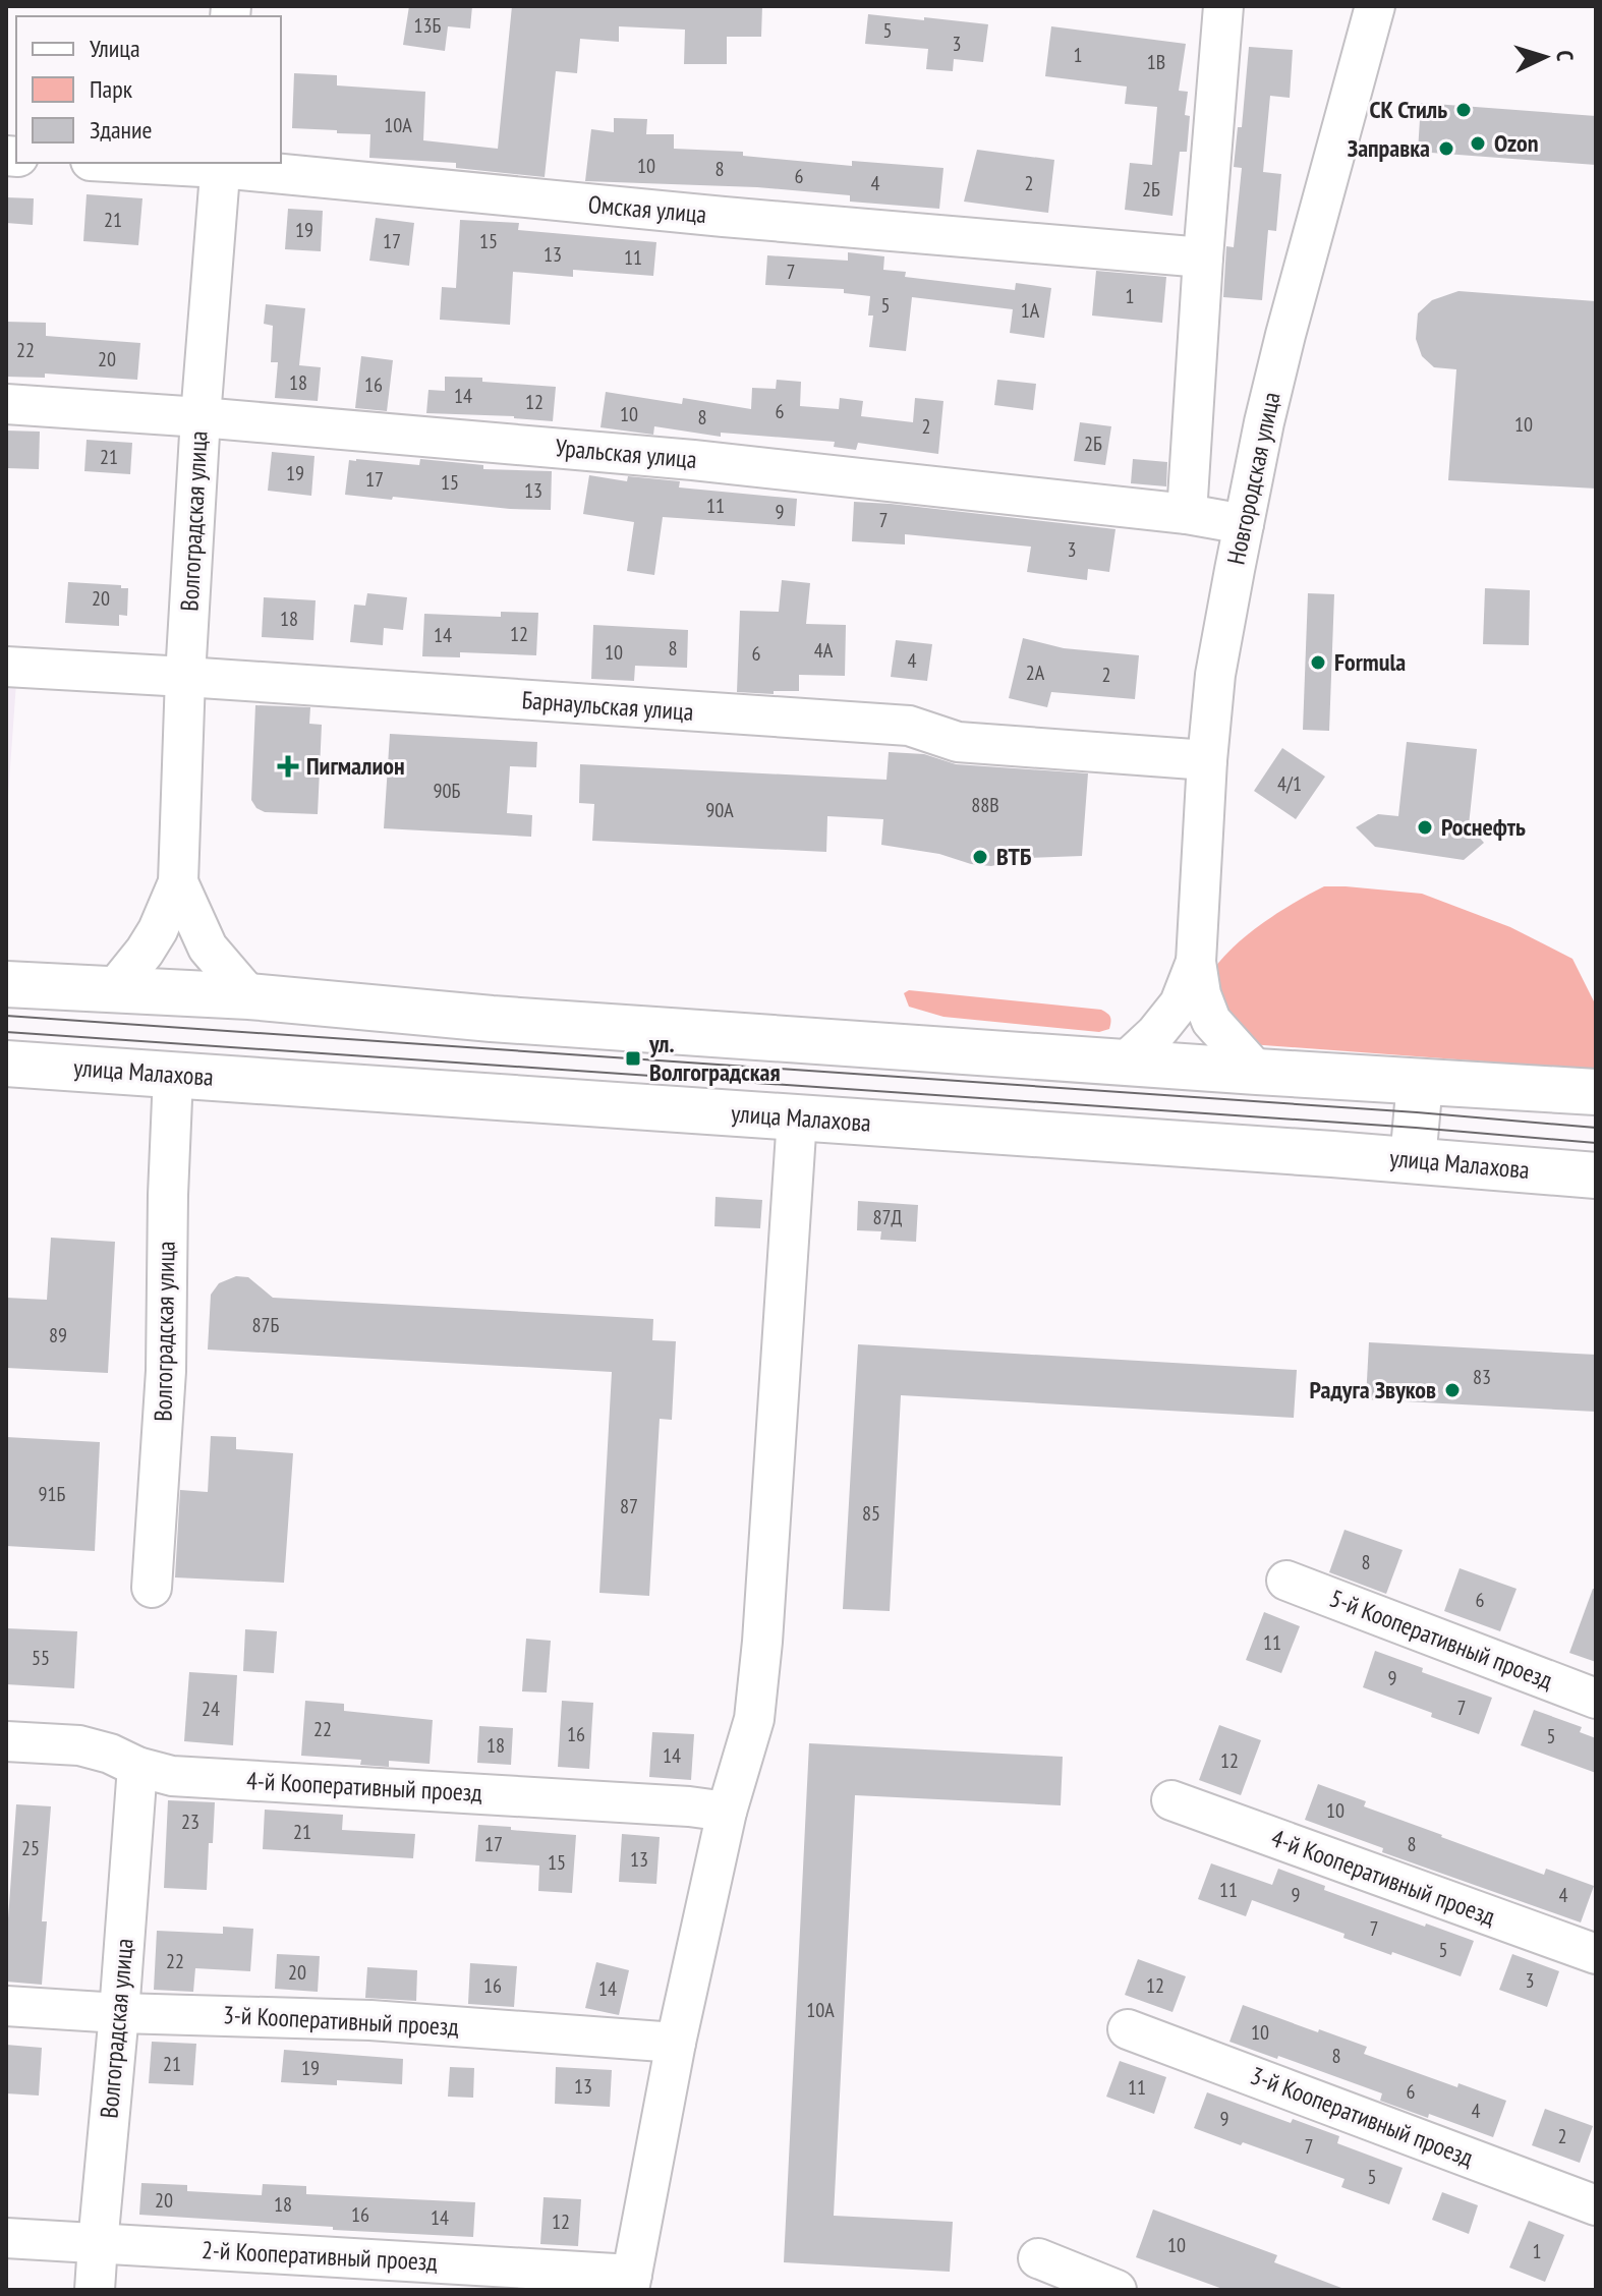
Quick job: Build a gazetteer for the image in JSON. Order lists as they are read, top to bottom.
{
  "streets": {
    "main road": ["улица Малахова"],
    "street": [
      "Омская улица",
      "Уральская улица",
      "Новгородская улица",
      "Волгоградская улица",
      "Барнаульская улица",
      "5-й Кооперативный проезд",
      "4-й Кооперативный проезд",
      "3-й Кооперативный проезд",
      "2-й Кооперативный проезд"
    ]
  },
  "crossings": [
    ["Омская улица", "Волгоградская улица"],
    ["Уральская улица", "Новгородская улица"],
    ["Уральская улица", "Волгоградская улица"],
    ["Новгородская улица", "Барнаульская улица"],
    ["Волгоградская улица", "Барнаульская улица"],
    ["Волгоградская улица", "улица Малахова"],
    ["Волгоградская улица", "4-й Кооперативный проезд"],
    ["Волгоградская улица", "3-й Кооперативный проезд"],
    ["Волгоградская улица", "2-й Кооперативный проезд"]
  ],
  "places": {
    "other": [
      "СК Стиль",
      "Ozon",
      "Заправка",
      "Formula",
      "Роснефть",
      "ВТБ",
      "Радуга Звуков"
    ],
    "health": ["Пигмалион"],
    "transit": ["ул. Волгоградская"]
  },
  "house_numbers": [
    "13Б",
    "5",
    "3",
    "1",
    "1В",
    "10А",
    "10",
    "8",
    "6",
    "4",
    "2",
    "2Б",
    "21",
    "19",
    "17",
    "15",
    "13",
    "11",
    "7",
    "1",
    "5",
    "1А",
    "22",
    "20",
    "18",
    "16",
    "14",
    "12",
    "6",
    "10",
    "8",
    "10",
    "2",
    "2Б",
    "21",
    "19",
    "17",
    "15",
    "13",
    "11",
    "9",
    "7",
    "3",
    "20",
    "18",
    "12",
    "14",
    "8",
    "4А",
    "10",
    "6",
    "4",
    "2А",
    "2",
    "4/1",
    "90Б",
    "88В",
    "90А",
    "87Д",
    "87Б",
    "89",
    "83",
    "91Б",
    "87",
    "85",
    "8",
    "6",
    "11",
    "55",
    "9",
    "7",
    "24",
    "22",
    "16",
    "5",
    "18",
    "14",
    "12",
    "10",
    "23",
    "21",
    "17",
    "8",
    "25",
    "13",
    "15",
    "11",
    "9",
    "4",
    "7",
    "5",
    "22",
    "20",
    "3",
    "16",
    "12",
    "14",
    "10А",
    "10",
    "8",
    "21",
    "19",
    "13",
    "11",
    "6",
    "4",
    "9",
    "2",
    "7",
    "5",
    "20",
    "18",
    "16",
    "14",
    "12",
    "10",
    "1"
  ],
  "legend": ["Улица", "Парк", "Здание"],
  "north": "right"
}
